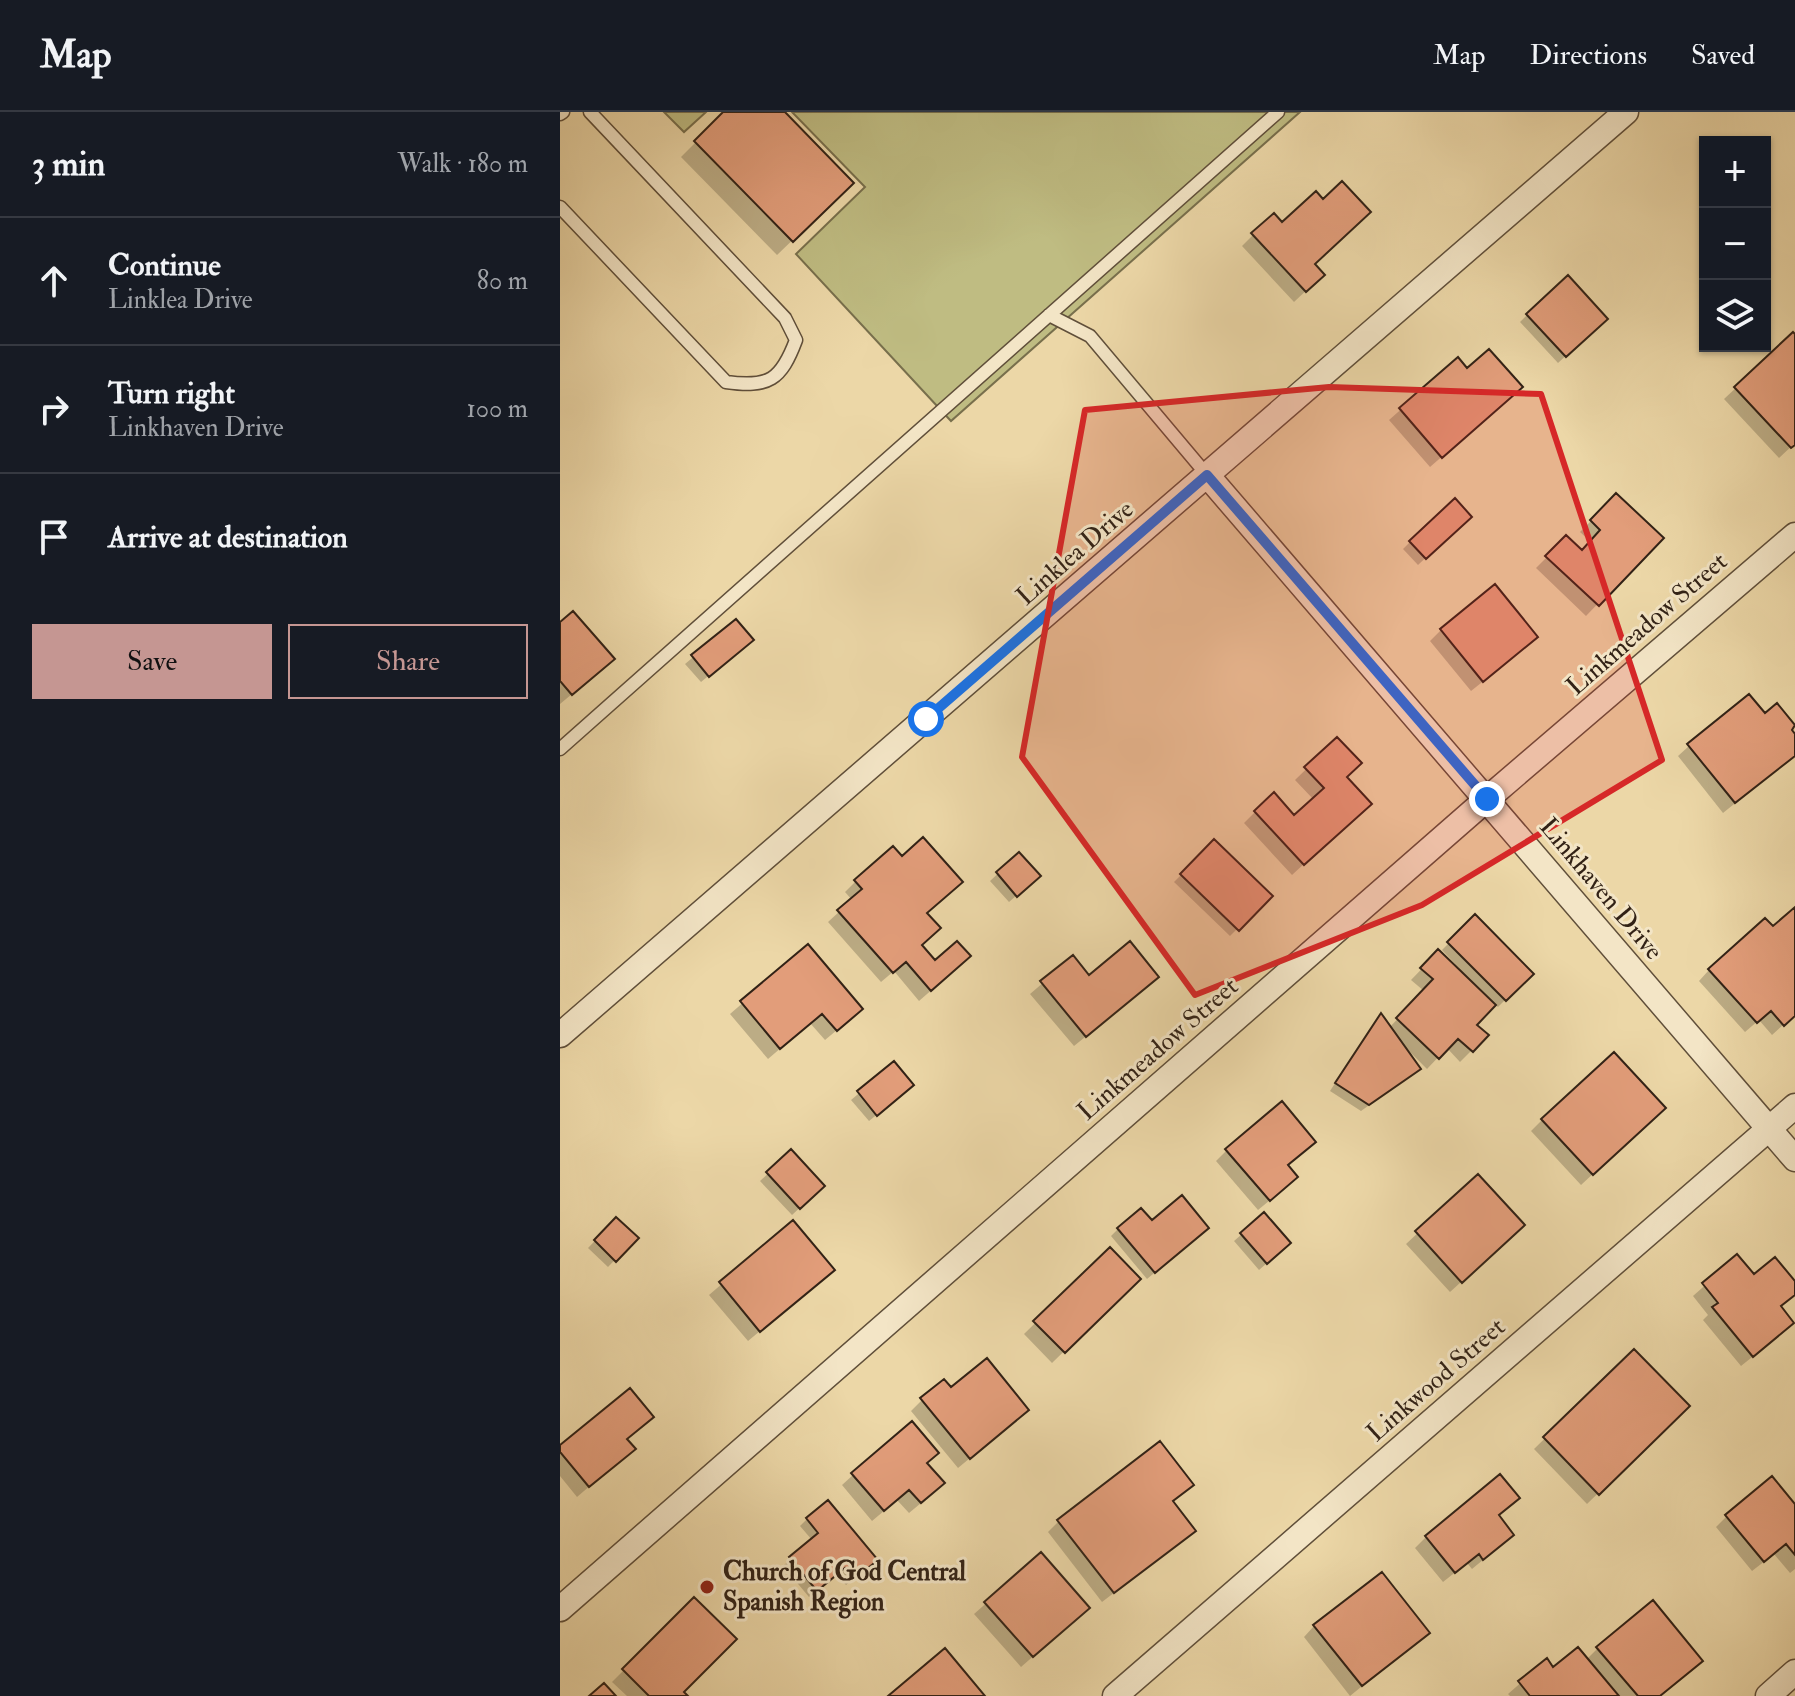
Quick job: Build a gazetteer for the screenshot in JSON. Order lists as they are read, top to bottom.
{
  "streets": {
    "street": [
      "Linklea Drive",
      "Linkmeadow Street",
      "Linkhaven Drive",
      "Linkwood Street"
    ]
  },
  "crossings": [
    ["Linklea Drive", "Linkhaven Drive"],
    ["Linkmeadow Street", "Linkhaven Drive"],
    ["Linkhaven Drive", "Linkwood Street"]
  ],
  "places": ["Church of God Central Spanish Region"],
  "page": {
    "header": "Map",
    "nav": ["Map", "Directions", "Saved"],
    "heading": ["3 min", "Walk · 180 m"],
    "map_buttons": ["+", "−"],
    "list": [
      ["Continue", "Linklea Drive", "80 m"],
      ["Turn right", "Linkhaven Drive", "100 m"],
      "Arrive at destination"
    ],
    "buttons": ["Save", "Share"]
  }
}
